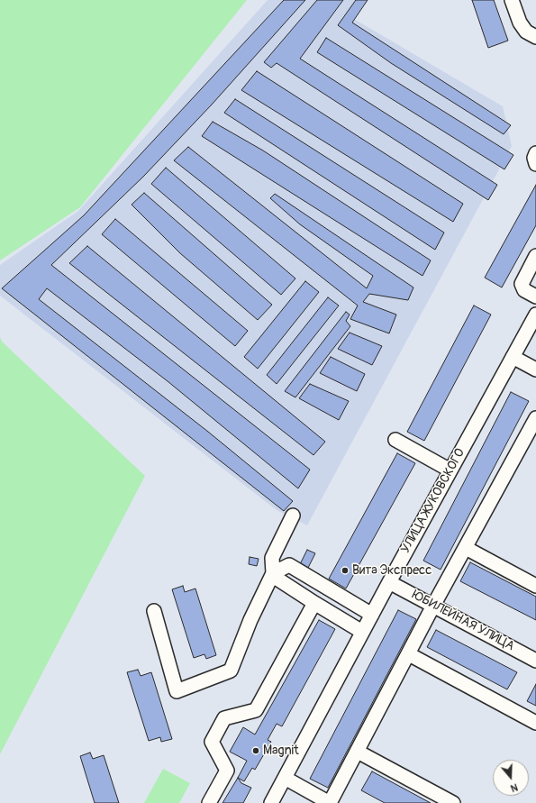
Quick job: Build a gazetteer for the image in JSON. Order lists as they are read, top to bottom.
{
  "streets": {
    "street": ["УЛИЦА ЖУКОВСКОГО", "ЮБИЛЕЙНАЯ УЛИЦА"]
  },
  "crossings": [
    ["УЛИЦА ЖУКОВСКОГО", "ЮБИЛЕЙНАЯ УЛИЦА"]
  ],
  "places": ["Вита Экспресс", "Magnit"],
  "north": "bottom"
}
